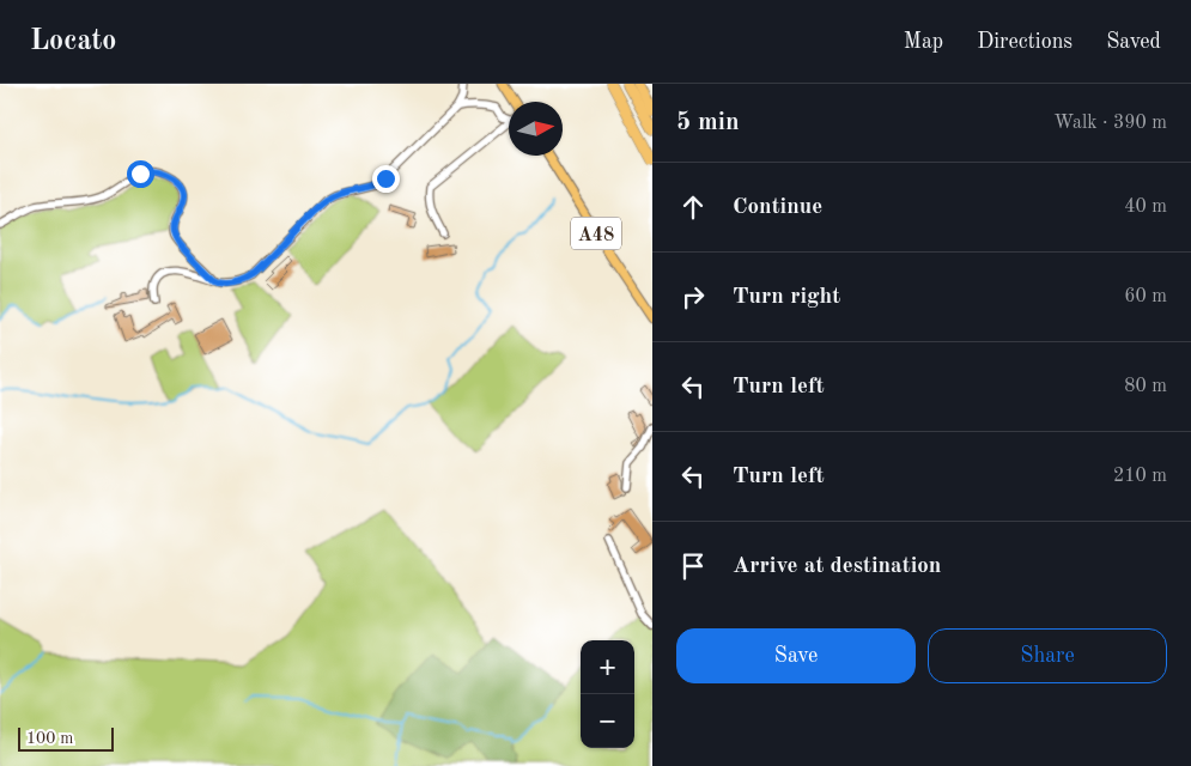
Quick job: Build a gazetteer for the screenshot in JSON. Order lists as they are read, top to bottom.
{
  "streets": {
    "main road": ["A48"]
  },
  "scale_bar": "100 m",
  "north": "right",
  "page": {
    "header": "Locato",
    "nav": ["Map", "Directions", "Saved"],
    "heading": ["5 min", "Walk · 390 m"],
    "list": [
      ["Continue", "40 m"],
      ["Turn right", "60 m"],
      ["Turn left", "80 m"],
      ["Turn left", "210 m"],
      "Arrive at destination"
    ],
    "buttons": ["Save", "Share"],
    "map_buttons": ["+", "−"],
    "scale": "100 m"
  }
}
